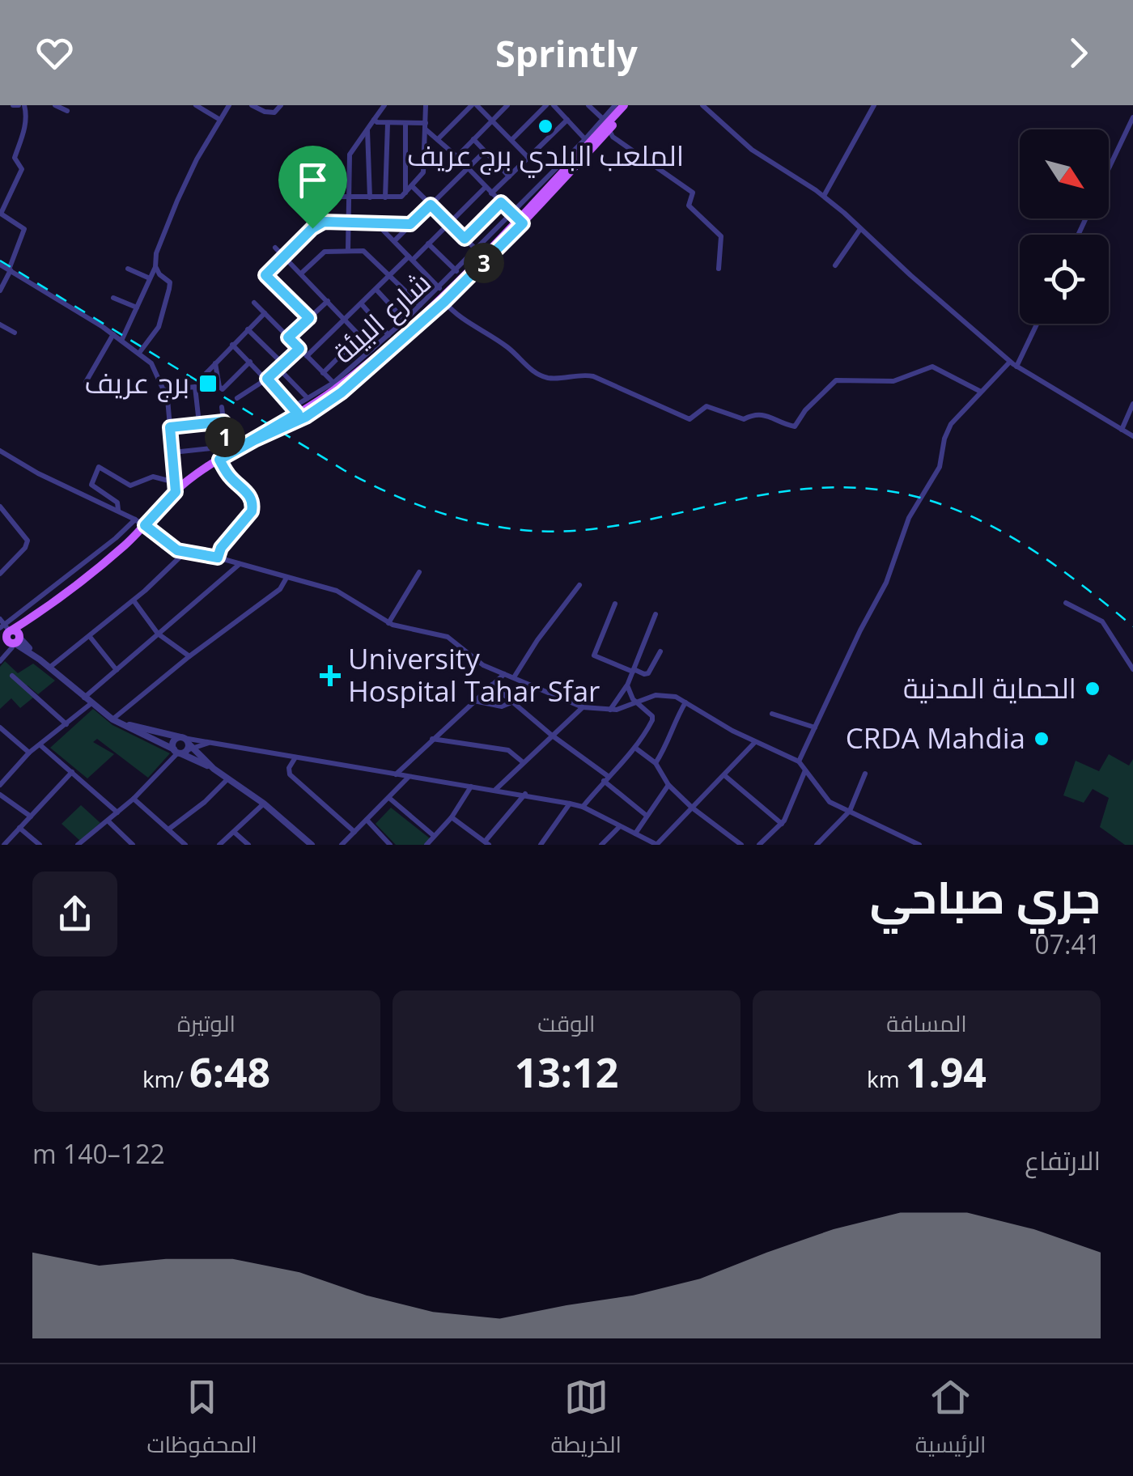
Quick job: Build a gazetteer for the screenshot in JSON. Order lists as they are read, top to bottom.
{
  "streets": {
    "main road": ["شارع البيئة"]
  },
  "places": {
    "other": ["الملعب البلدي برج عريف", "الحماية المدنية", "CRDA Mahdia"],
    "transit": ["برج عريف"],
    "health": ["University Hospital Tahar Sfar"]
  },
  "north": "bottom right",
  "page": {
    "header": "Sprintly",
    "pins": ["3", "1"],
    "heading": ["جري صباحي", "07:41"],
    "stats": [
      ["المسافة", "1.94 km"],
      ["الوقت", "13:12"],
      ["الوتيرة", "6:48 /km"]
    ],
    "chart": ["الارتفاع", "122–140 m"],
    "tabs": ["الرئيسية", "الخريطة", "المحفوظات"]
  }
}
